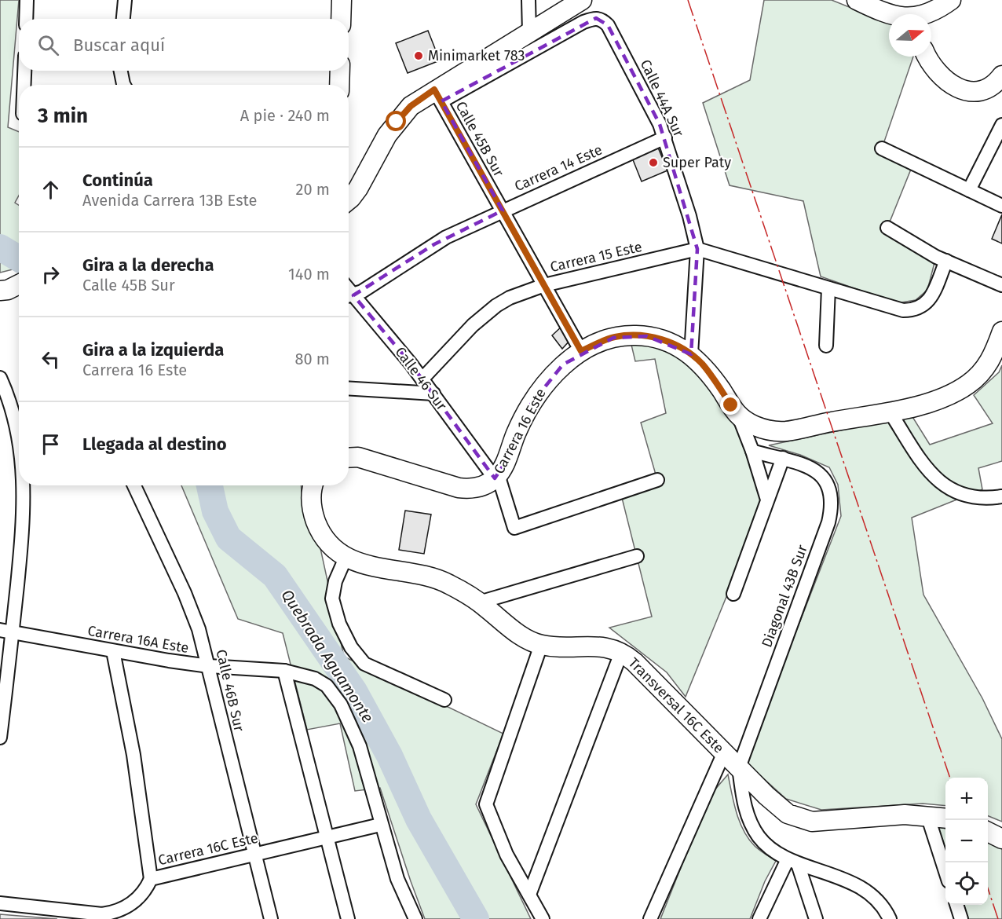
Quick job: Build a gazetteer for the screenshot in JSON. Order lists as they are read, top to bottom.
{
  "streets": {
    "street": [
      "Calle 44A Sur",
      "Calle 45B Sur",
      "Carrera 14 Este",
      "Carrera 15 Este",
      "Calle 46 Sur",
      "Carrera 16 Este",
      "Diagonal 43B Sur",
      "Carrera 16A Este",
      "Calle 46B Sur",
      "Transversal 16C Este",
      "Carrera 16C Este"
    ]
  },
  "crossings": [
    ["Calle 44A Sur", "Calle 45B Sur"],
    ["Calle 44A Sur", "Carrera 14 Este"],
    ["Calle 44A Sur", "Carrera 15 Este"],
    ["Calle 44A Sur", "Carrera 16 Este"],
    ["Calle 45B Sur", "Carrera 14 Este"],
    ["Calle 45B Sur", "Carrera 15 Este"],
    ["Calle 45B Sur", "Carrera 16 Este"],
    ["Carrera 15 Este", "Calle 46 Sur"],
    ["Calle 46 Sur", "Carrera 16 Este"],
    ["Diagonal 43B Sur", "Transversal 16C Este"],
    ["Carrera 16A Este", "Calle 46B Sur"],
    ["Carrera 16A Este", "Carrera 16C Este"],
    ["Calle 46B Sur", "Carrera 16C Este"]
  ],
  "water": ["Quebrada Aguamonte"],
  "places": ["Minimarket 783", "Super Paty"],
  "north": "right",
  "page": {
    "search": "Buscar aquí",
    "heading": ["3 min", "A pie · 240 m"],
    "list": [
      ["Continúa", "Avenida Carrera 13B Este", "20 m"],
      ["Gira a la derecha", "Calle 45B Sur", "140 m"],
      ["Gira a la izquierda", "Carrera 16 Este", "80 m"],
      "Llegada al destino"
    ],
    "map_buttons": ["+", "−"]
  }
}
